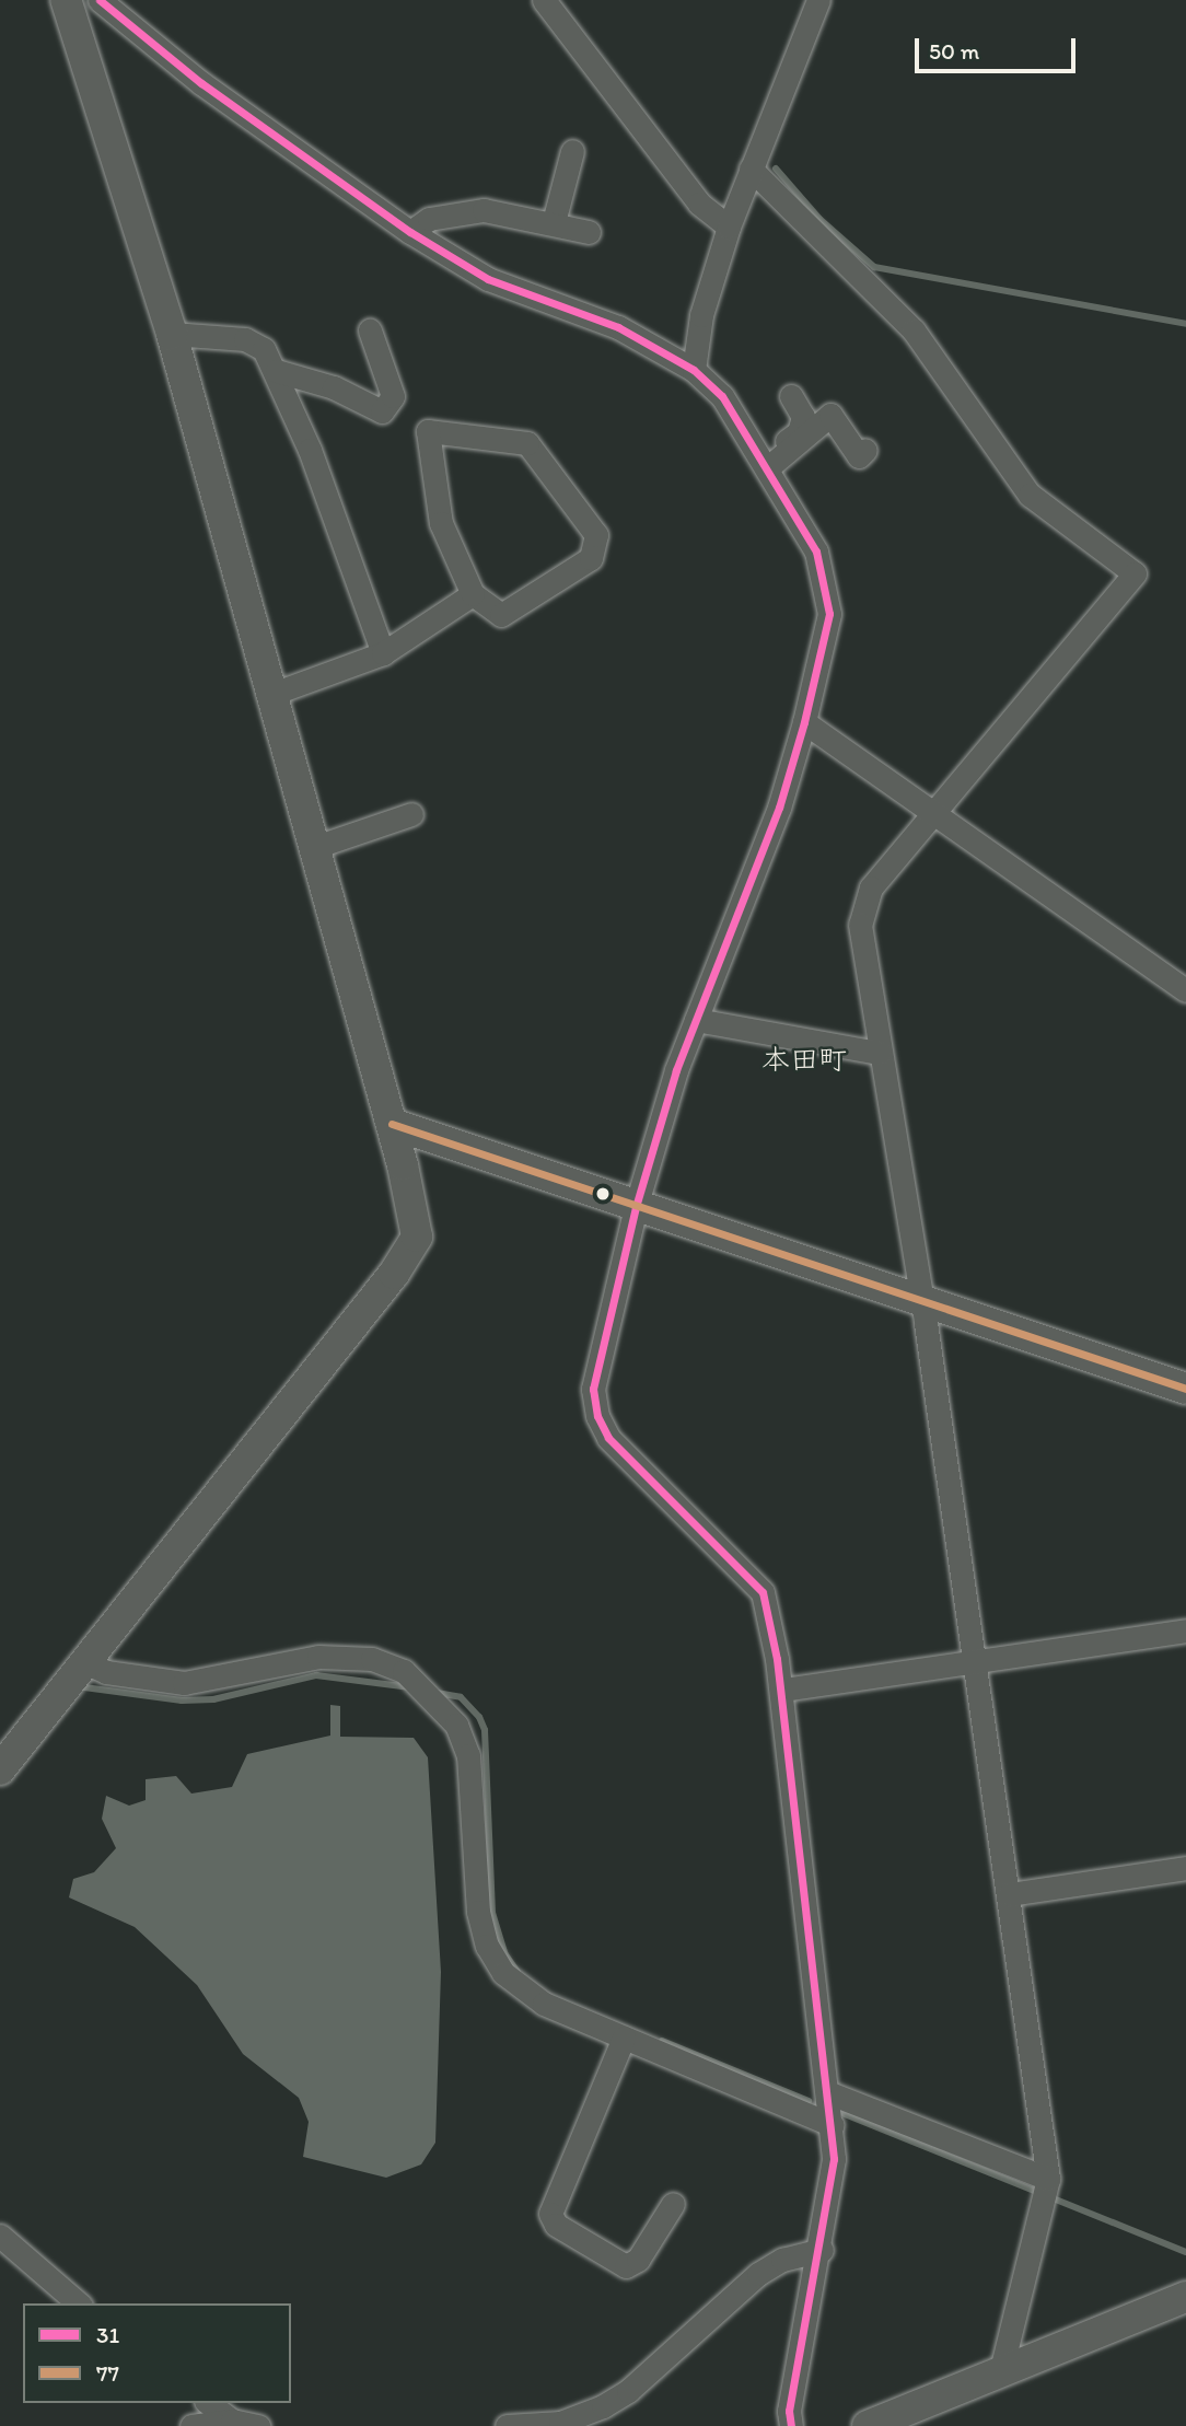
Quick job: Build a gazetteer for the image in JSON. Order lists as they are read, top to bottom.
{
  "districts": ["本田町"],
  "lines": ["transit line 31", "transit line 77"],
  "legend": ["31", "77"],
  "scale_bar": "50 m"
}
